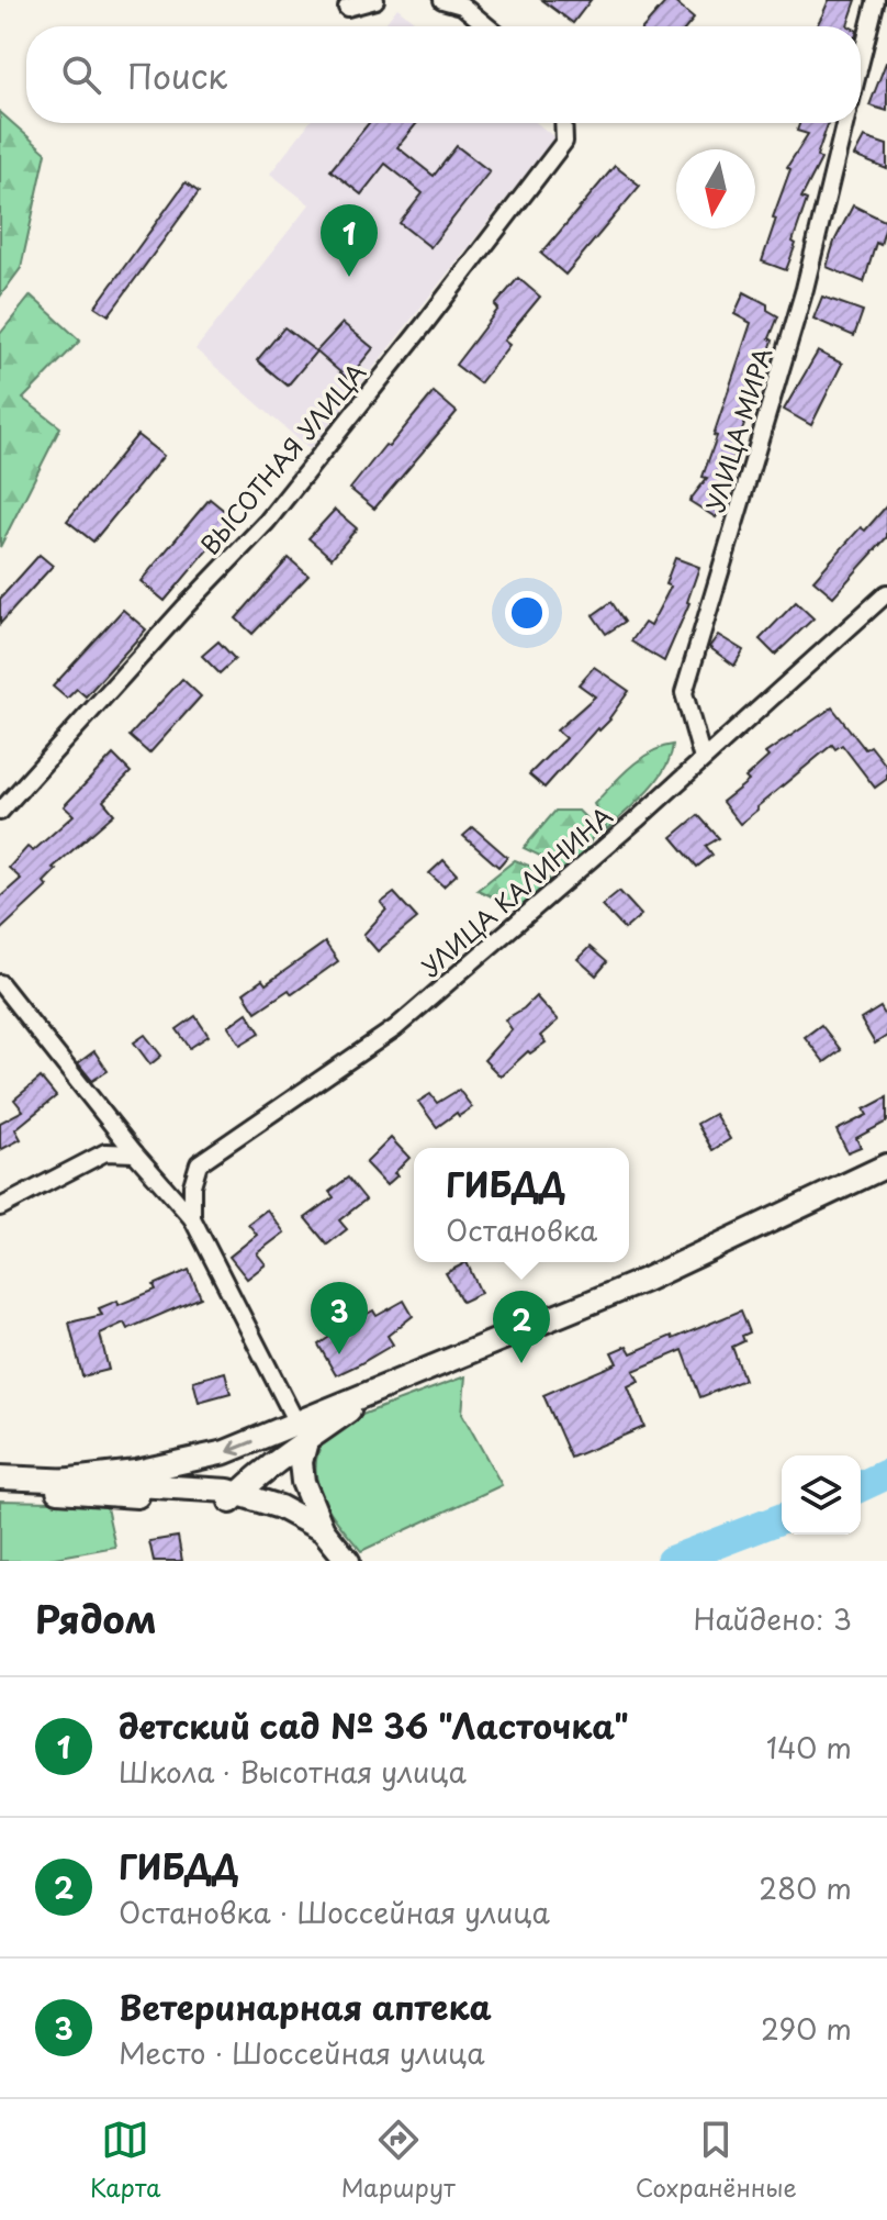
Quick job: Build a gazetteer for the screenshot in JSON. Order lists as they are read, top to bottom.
{
  "streets": {
    "street": ["УЛИЦА МИРА", "ВЫСОТНАЯ УЛИЦА", "УЛИЦА КАЛИНИНА"]
  },
  "crossings": [
    ["УЛИЦА МИРА", "УЛИЦА КАЛИНИНА"]
  ],
  "north": "bottom",
  "page": {
    "search": "Поиск",
    "pins": ["1", "3", "2"],
    "popup": ["ГИБДД", "Остановка"],
    "heading": ["Рядом", "Найдено: 3"],
    "list": [
      {
        "mark": "1",
        "name": "детский сад № 36 \"Ласточка\"",
        "note": "Школа · Высотная улица",
        "value": "140 m"
      },
      {
        "mark": "2",
        "name": "ГИБДД",
        "note": "Остановка · Шоссейная улица",
        "value": "280 m"
      },
      {
        "mark": "3",
        "name": "Ветеринарная аптека",
        "note": "Место · Шоссейная улица",
        "value": "290 m"
      }
    ],
    "nav": ["Карта", "Маршрут", "Сохранённые"]
  }
}
